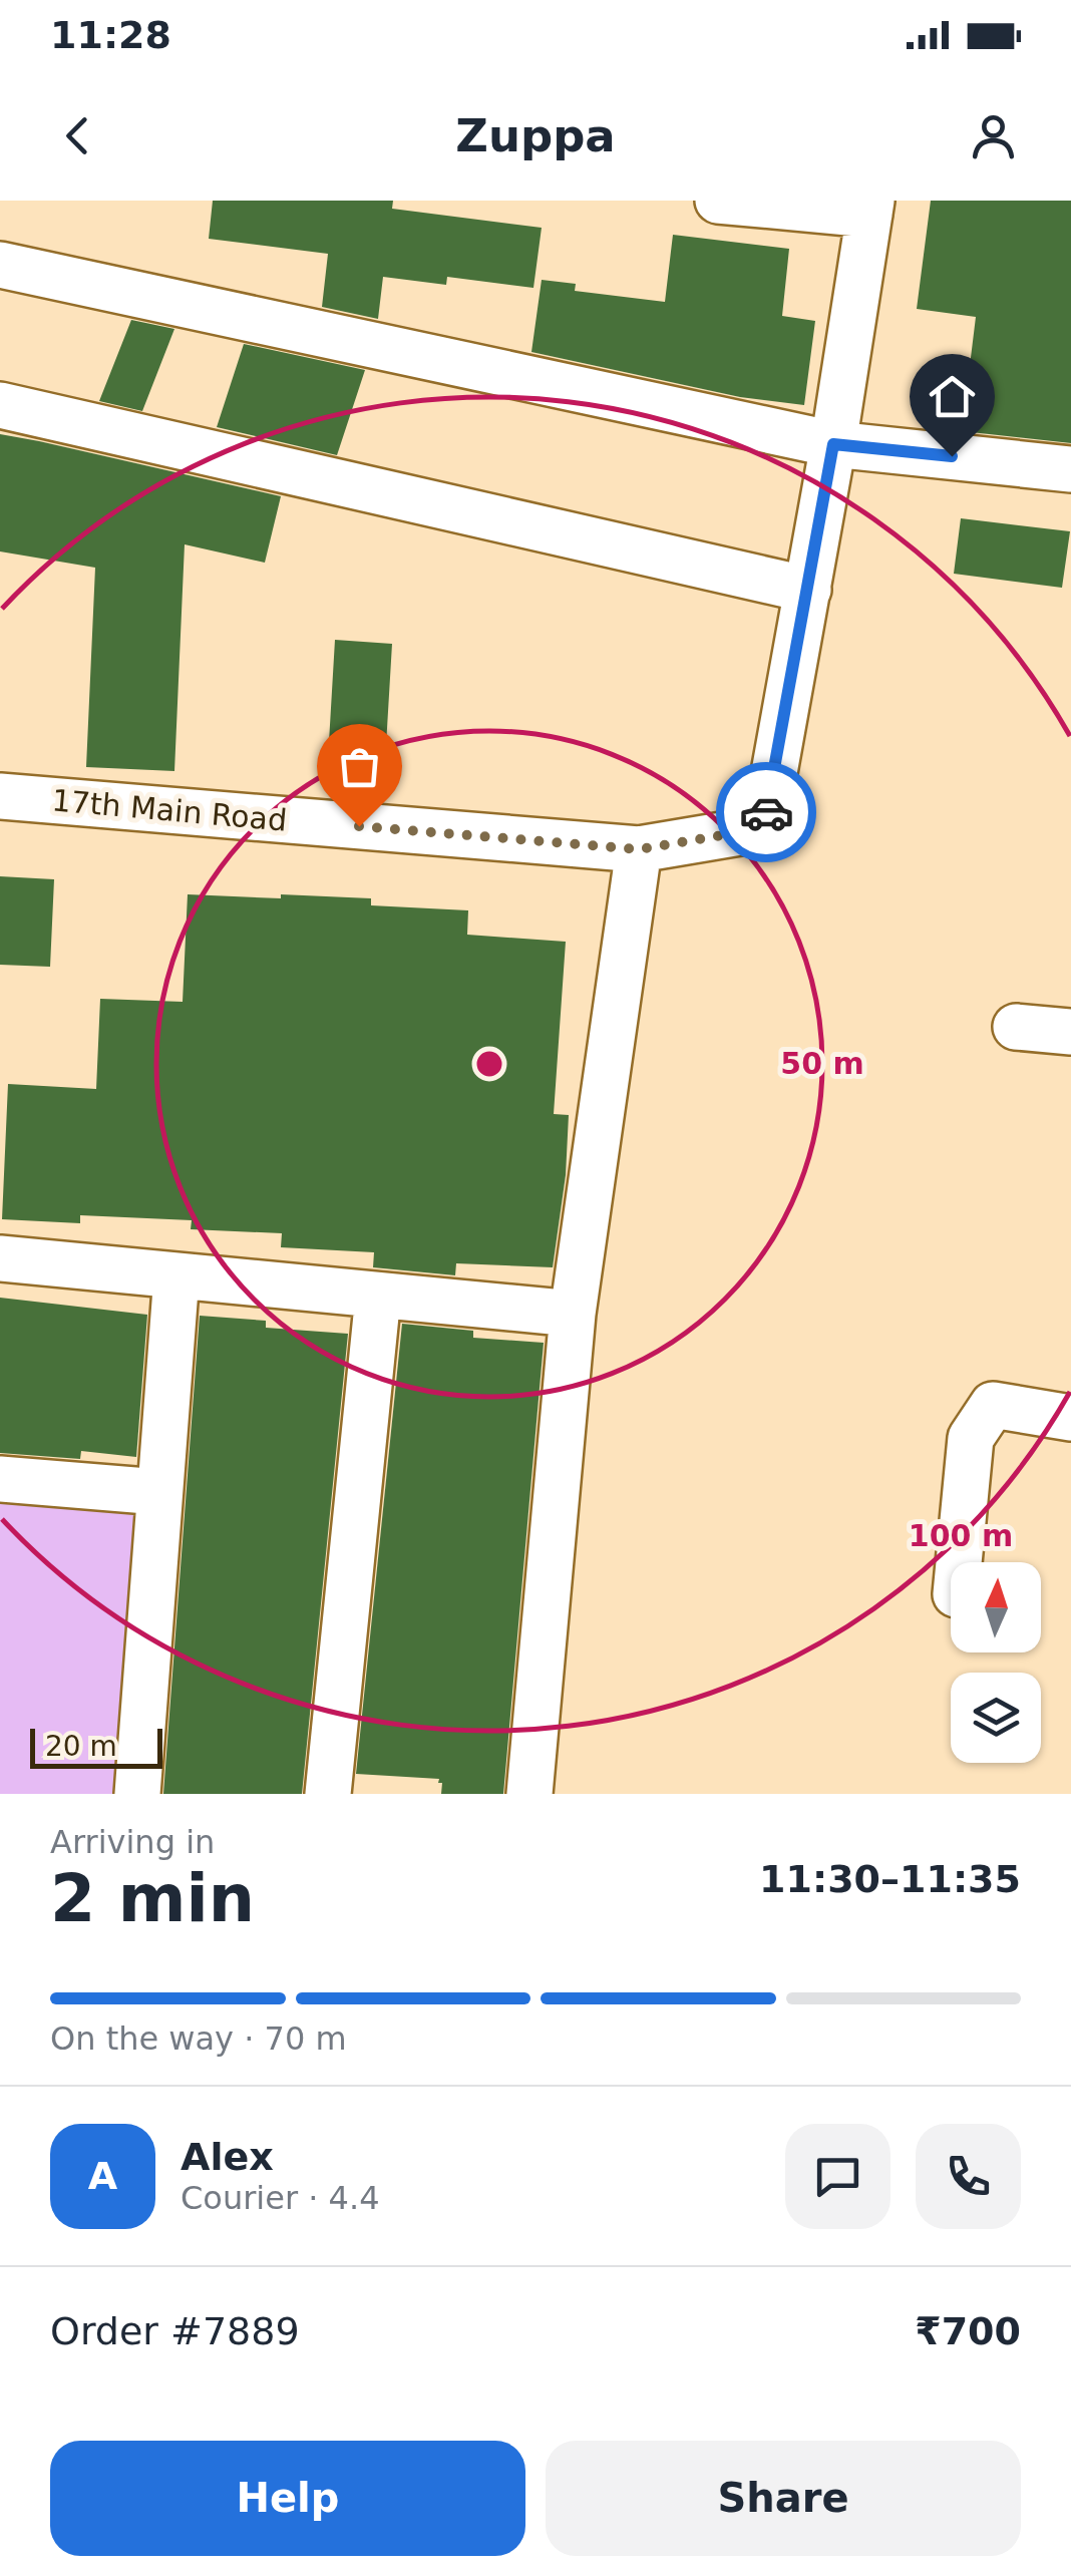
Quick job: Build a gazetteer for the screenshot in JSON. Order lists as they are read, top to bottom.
{
  "streets": {
    "street": ["17th Main Road"]
  },
  "scale_bar": "20 m",
  "north": "top",
  "page": {
    "status": "11:28",
    "header": "Zuppa",
    "scale": "20 m",
    "heading": ["2 min", "Arriving in", "11:30–11:35"],
    "panel": [
      "Alex",
      "Courier · 4.4",
      "Order #7889",
      "₹700"
    ],
    "bar": "On the way · 70 m",
    "round": "A",
    "buttons": ["Help", "Share"]
  },
  "rings": ["50 m", "100 m"]
}
